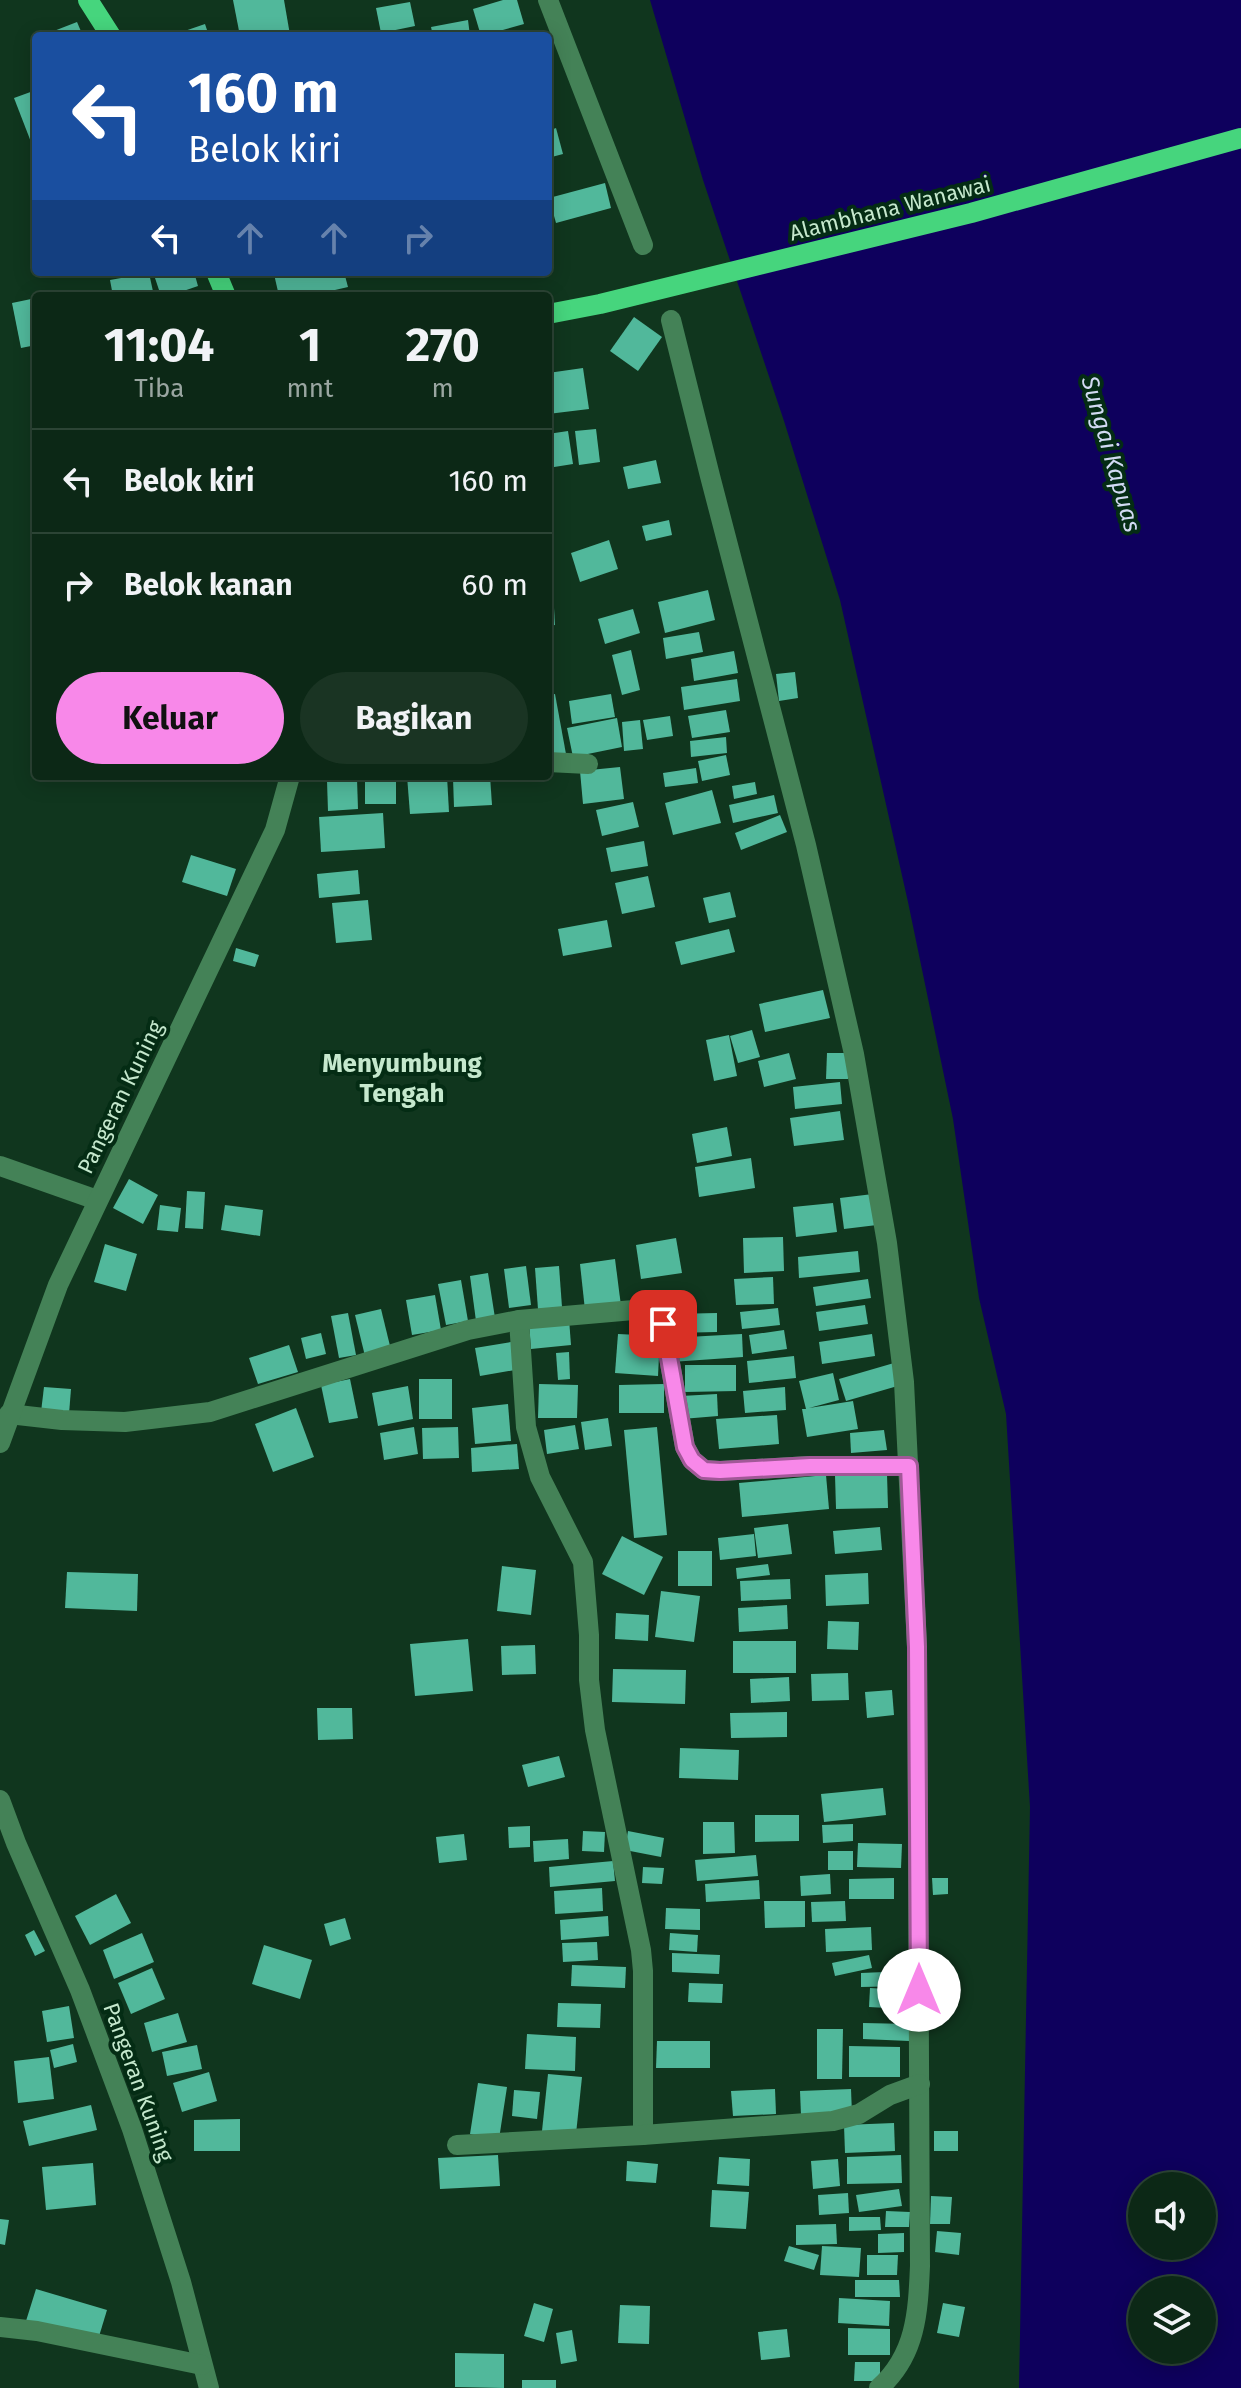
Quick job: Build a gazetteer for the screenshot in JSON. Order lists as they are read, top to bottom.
{
  "streets": {
    "main road": ["Alambhana Wanawai"],
    "street": ["Pangeran Kuning"]
  },
  "districts": ["Menyumbung Tengah"],
  "water": ["Sungai Kapuas"],
  "page": {
    "turn": ["160 m", "Belok kiri"],
    "eta": [
      "11:04",
      "Tiba",
      "1",
      "mnt",
      "270",
      "m"
    ],
    "list": [
      {
        "name": "Belok kiri",
        "value": "160 m"
      },
      {
        "name": "Belok kanan",
        "value": "60 m"
      }
    ],
    "buttons": ["Keluar", "Bagikan"]
  }
}
